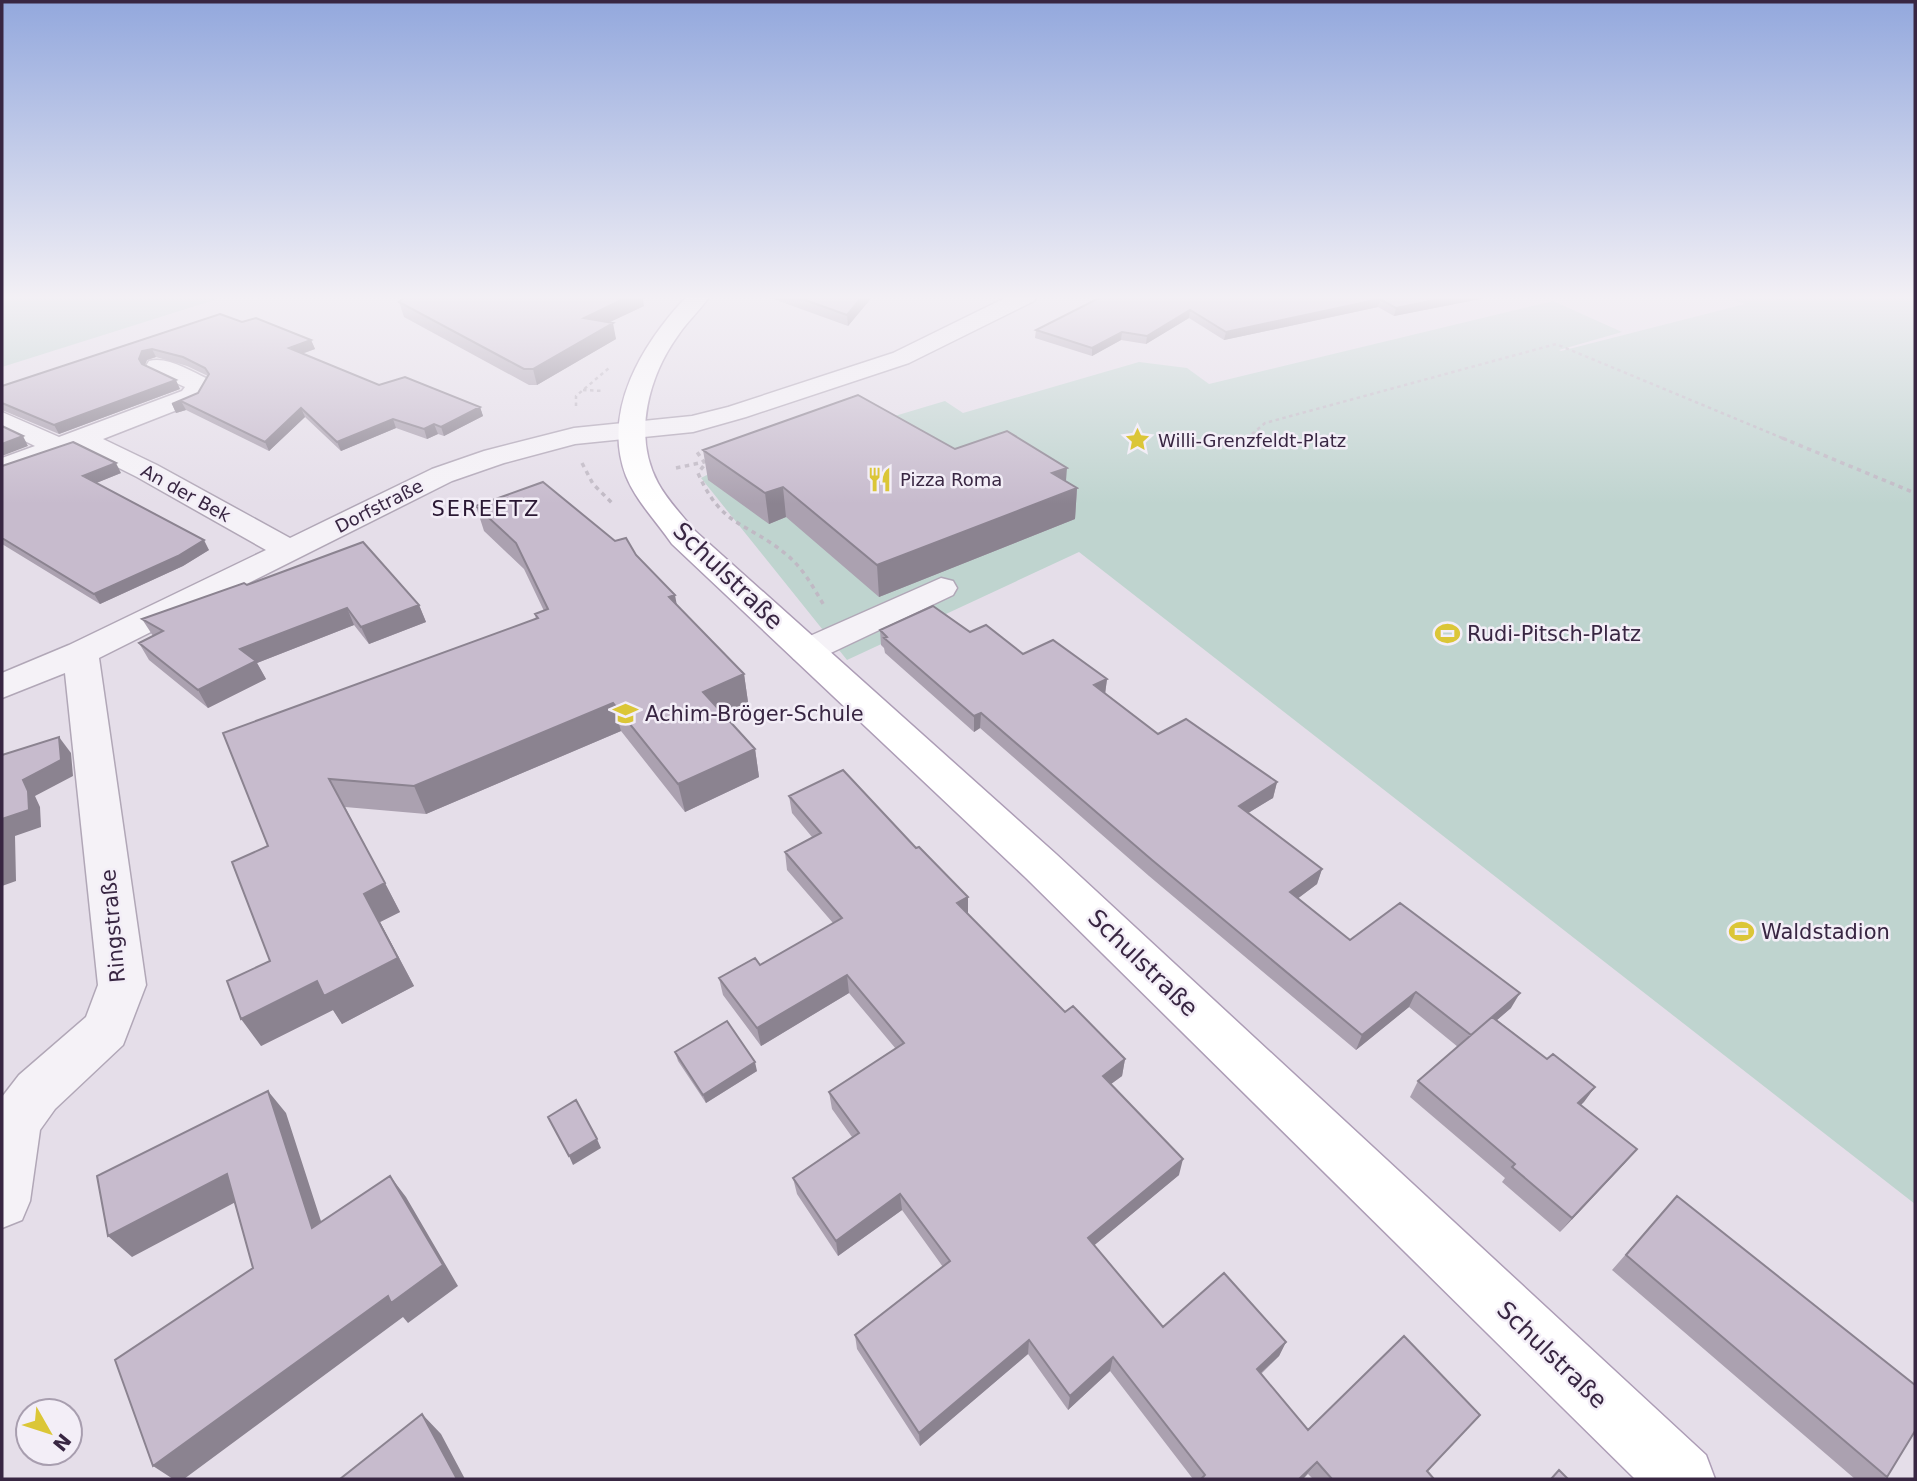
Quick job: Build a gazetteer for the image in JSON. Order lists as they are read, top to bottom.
{
  "streets": {
    "main road": ["Schulstraße"],
    "street": ["An der Bek", "Dorfstraße", "Ringstraße"]
  },
  "crossings": [
    ["An der Bek", "Dorfstraße"],
    ["Dorfstraße", "Schulstraße"],
    ["Dorfstraße", "Ringstraße"]
  ],
  "districts": ["SEREETZ"],
  "places": {
    "place": ["Willi-Grenzfeldt-Platz"],
    "restaurant": ["Pizza Roma"],
    "sports": ["Rudi-Pitsch-Platz", "Waldstadion"],
    "school or university": ["Achim-Bröger-Schule"]
  },
  "north": "bottom right"
}
